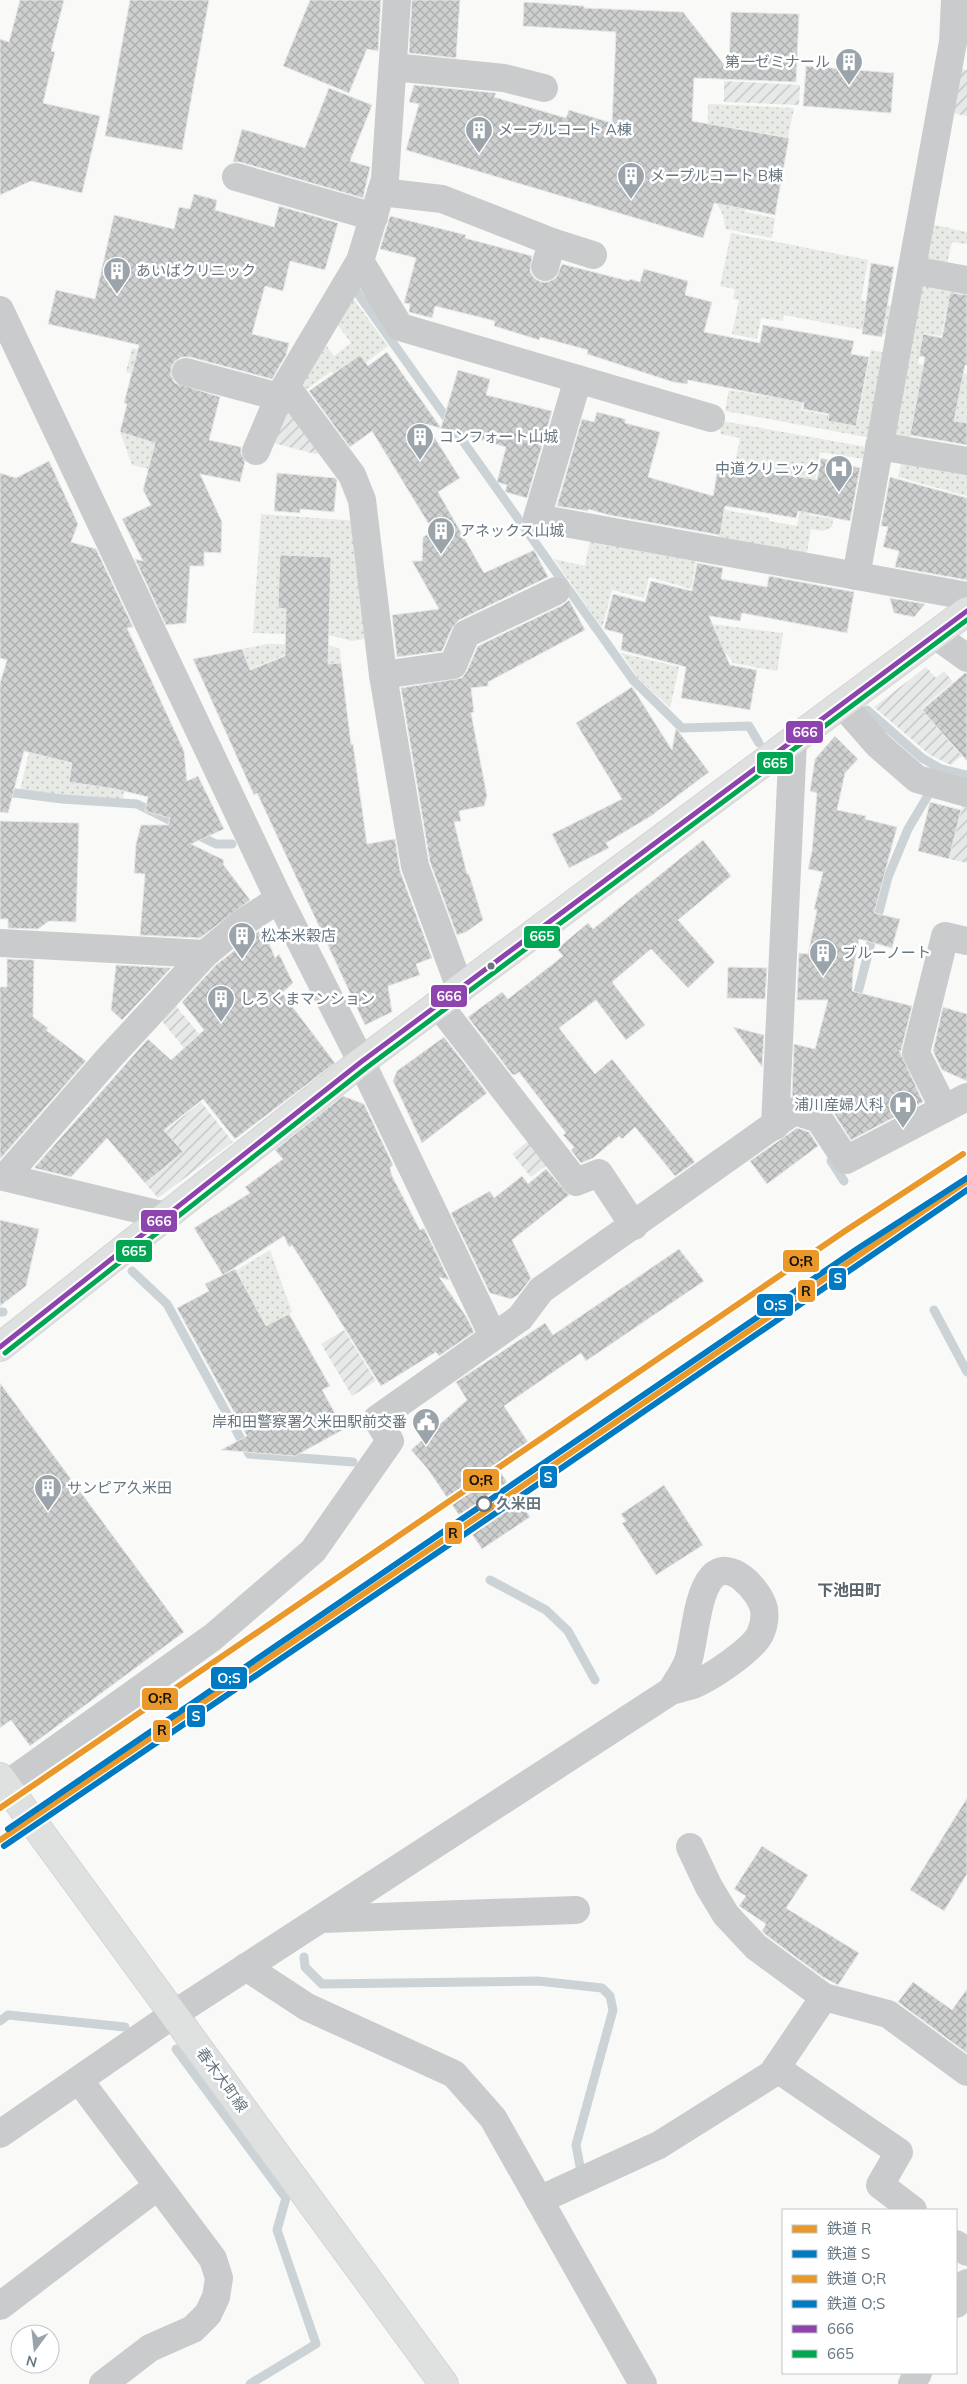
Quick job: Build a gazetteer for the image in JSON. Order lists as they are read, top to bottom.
{
  "streets": {
    "main road": ["春木大町線"]
  },
  "districts": ["下池田町"],
  "places": {
    "building": [
      "第一ゼミナール",
      "メープルコート A棟",
      "メープルコート B棟",
      "あいばクリニック",
      "コンフォート山城",
      "アネックス山城",
      "松本米穀店",
      "ブルーノート",
      "しろくまマンション",
      "サンピア久米田"
    ],
    "hospital": ["中道クリニック", "浦川産婦人科"],
    "public building": ["岸和田警察署久米田駅前交番"],
    "other": ["久米田"]
  },
  "lines": [
    "transit line 666",
    "transit line 665",
    "rail line O;R",
    "rail line O;S",
    "rail line R",
    "rail line S"
  ],
  "legend": [
    "鉄道 R",
    "鉄道 S",
    "鉄道 O;R",
    "鉄道 O;S",
    "666",
    "665"
  ],
  "north": "bottom"
}
